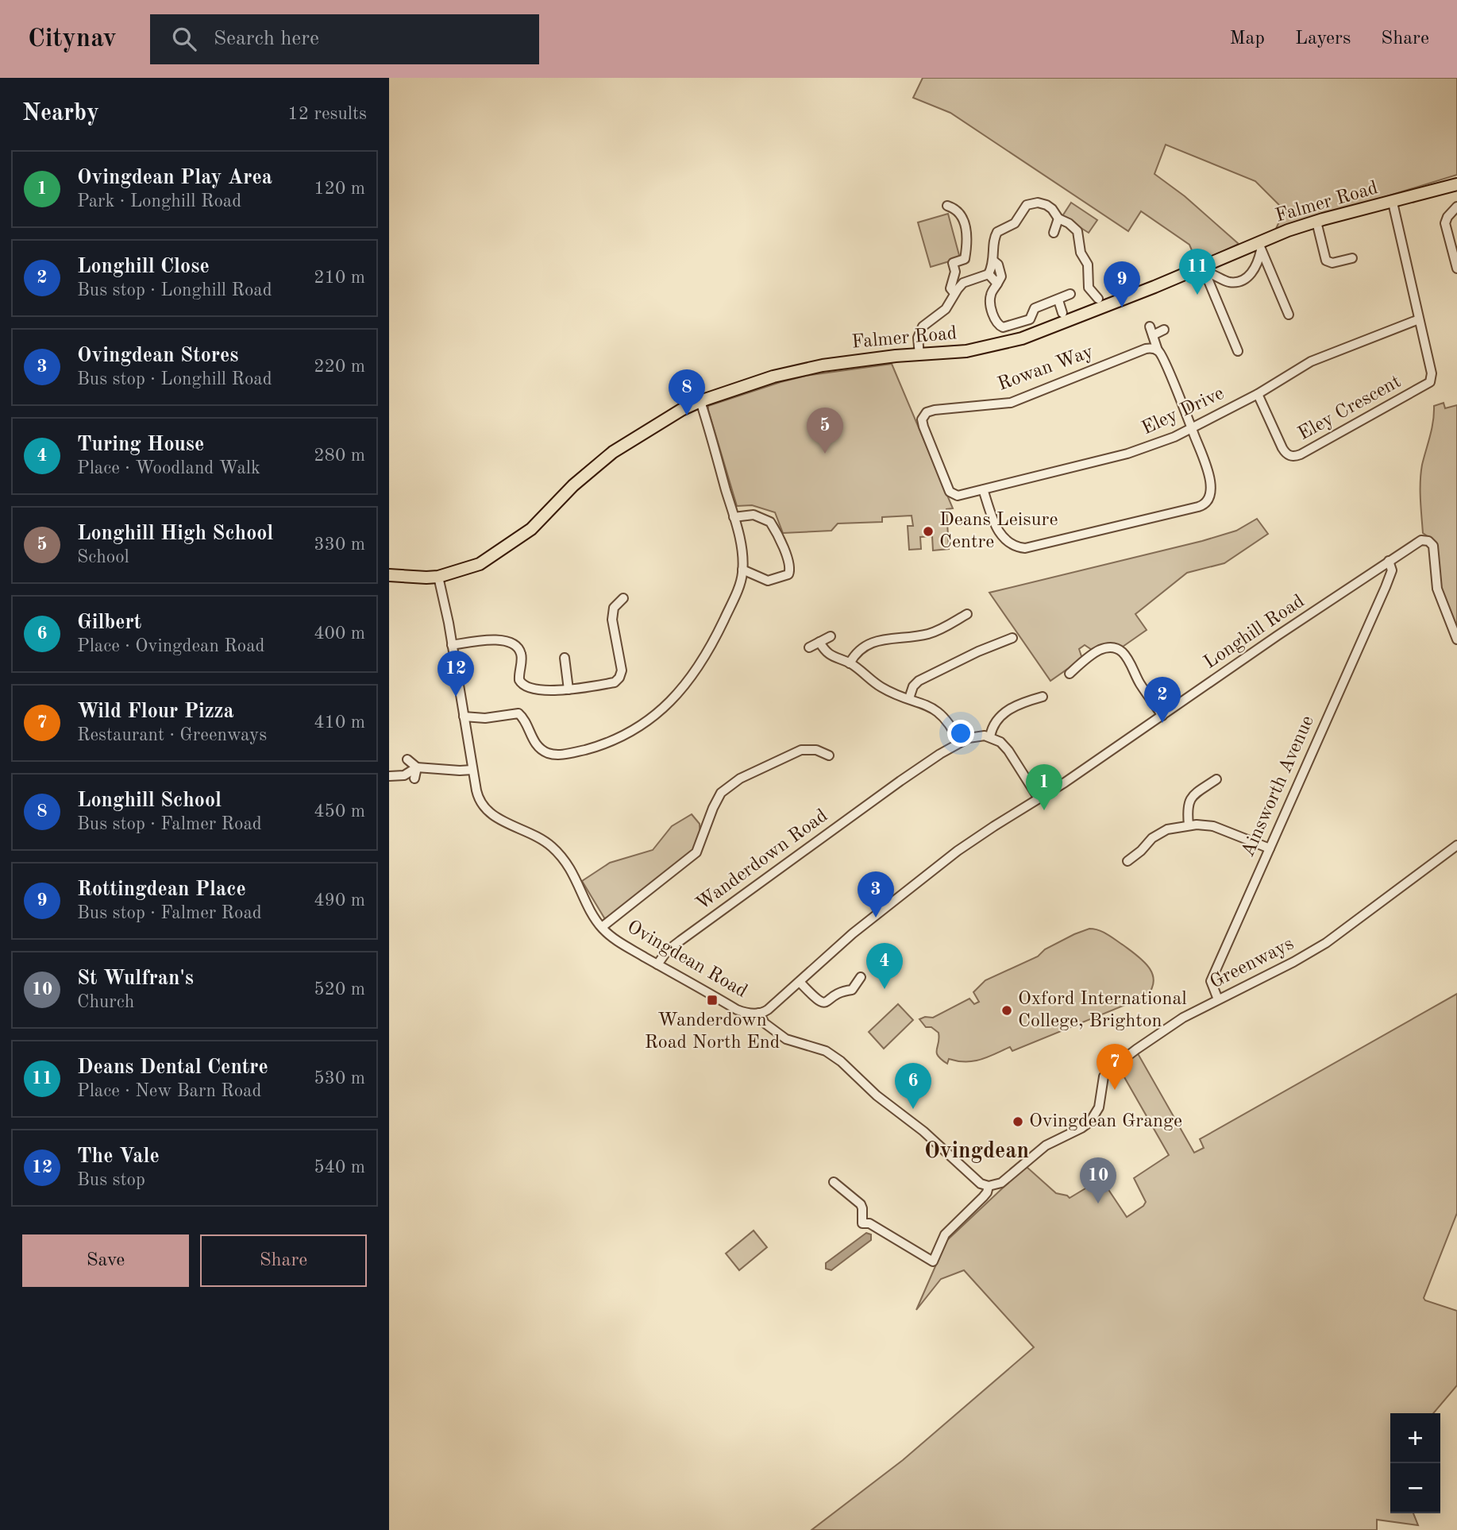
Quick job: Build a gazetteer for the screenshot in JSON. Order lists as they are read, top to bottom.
{
  "streets": {
    "main road": ["Falmer Road"],
    "street": [
      "Rowan Way",
      "Eley Crescent",
      "Eley Drive",
      "Longhill Road",
      "Ainsworth Avenue",
      "Wanderdown Road",
      "Ovingdean Road",
      "Greenways"
    ]
  },
  "crossings": [
    ["Falmer Road", "Ovingdean Road"],
    ["Rowan Way", "Eley Drive"],
    ["Eley Crescent", "Eley Drive"],
    ["Longhill Road", "Ainsworth Avenue"],
    ["Longhill Road", "Ovingdean Road"],
    ["Ainsworth Avenue", "Greenways"],
    ["Wanderdown Road", "Ovingdean Road"],
    ["Ovingdean Road", "Greenways"]
  ],
  "districts": ["Ovingdean"],
  "places": {
    "other": ["Deans Leisure Centre", "Oxford International College, Brighton", "Ovingdean Grange"],
    "transit": ["Wanderdown Road North End"]
  },
  "page": {
    "header": "Citynav",
    "search": "Search here",
    "nav": ["Map", "Layers", "Share"],
    "heading": ["Nearby", "12 results"],
    "list": [
      {
        "mark": "1",
        "name": "Ovingdean Play Area",
        "note": "Park · Longhill Road",
        "value": "120 m"
      },
      {
        "mark": "2",
        "name": "Longhill Close",
        "note": "Bus stop · Longhill Road",
        "value": "210 m"
      },
      {
        "mark": "3",
        "name": "Ovingdean Stores",
        "note": "Bus stop · Longhill Road",
        "value": "220 m"
      },
      {
        "mark": "4",
        "name": "Turing House",
        "note": "Place · Woodland Walk",
        "value": "280 m"
      },
      {
        "mark": "5",
        "name": "Longhill High School",
        "note": "School",
        "value": "330 m"
      },
      {
        "mark": "6",
        "name": "Gilbert",
        "note": "Place · Ovingdean Road",
        "value": "400 m"
      },
      {
        "mark": "7",
        "name": "Wild Flour Pizza",
        "note": "Restaurant · Greenways",
        "value": "410 m"
      },
      {
        "mark": "8",
        "name": "Longhill School",
        "note": "Bus stop · Falmer Road",
        "value": "450 m"
      },
      {
        "mark": "9",
        "name": "Rottingdean Place",
        "note": "Bus stop · Falmer Road",
        "value": "490 m"
      },
      {
        "mark": "10",
        "name": "St Wulfran's",
        "note": "Church",
        "value": "520 m"
      },
      {
        "mark": "11",
        "name": "Deans Dental Centre",
        "note": "Place · New Barn Road",
        "value": "530 m"
      },
      {
        "mark": "12",
        "name": "The Vale",
        "note": "Bus stop",
        "value": "540 m"
      }
    ],
    "pins": [
      "11",
      "9",
      "8",
      "5",
      "12",
      "2",
      "1",
      "3",
      "4",
      "7",
      "6",
      "10"
    ],
    "buttons": ["Save", "Share"],
    "map_buttons": ["+", "−"]
  }
}
